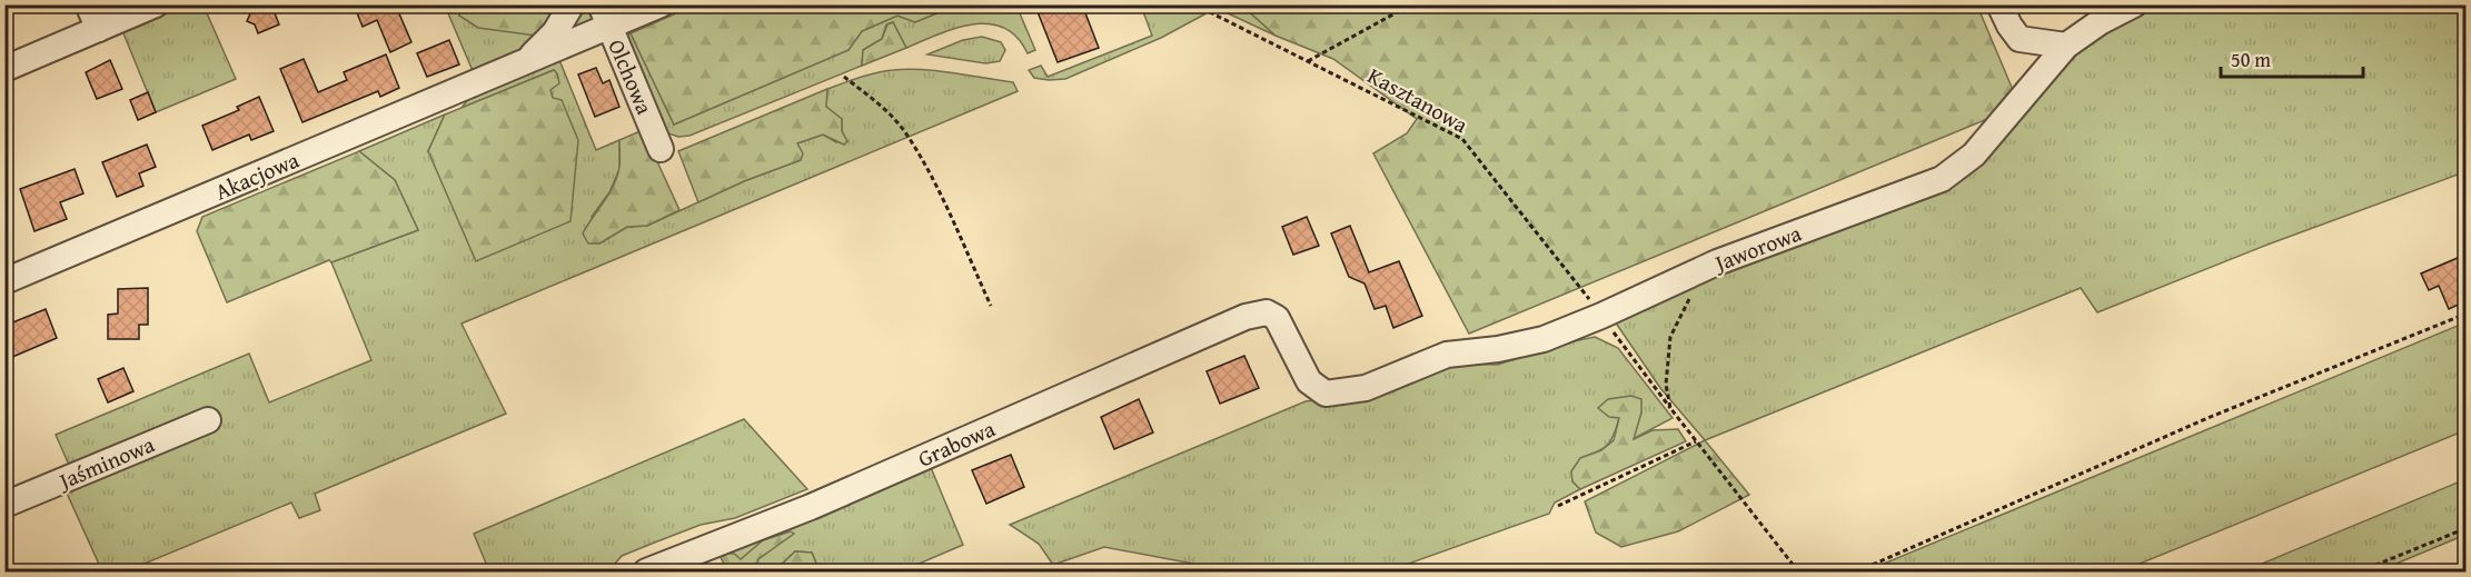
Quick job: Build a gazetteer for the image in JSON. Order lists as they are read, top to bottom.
{
  "streets": {
    "street": [
      "Olchowa",
      "Akacjowa",
      "Jaworowa",
      "Grabowa",
      "Jaśminowa"
    ],
    "path": ["Kasztanowa"]
  },
  "crossings": [
    ["Olchowa", "Akacjowa"],
    ["Kasztanowa", "Jaworowa"],
    ["Jaworowa", "Grabowa"]
  ],
  "scale_bar": "50 m"
}
